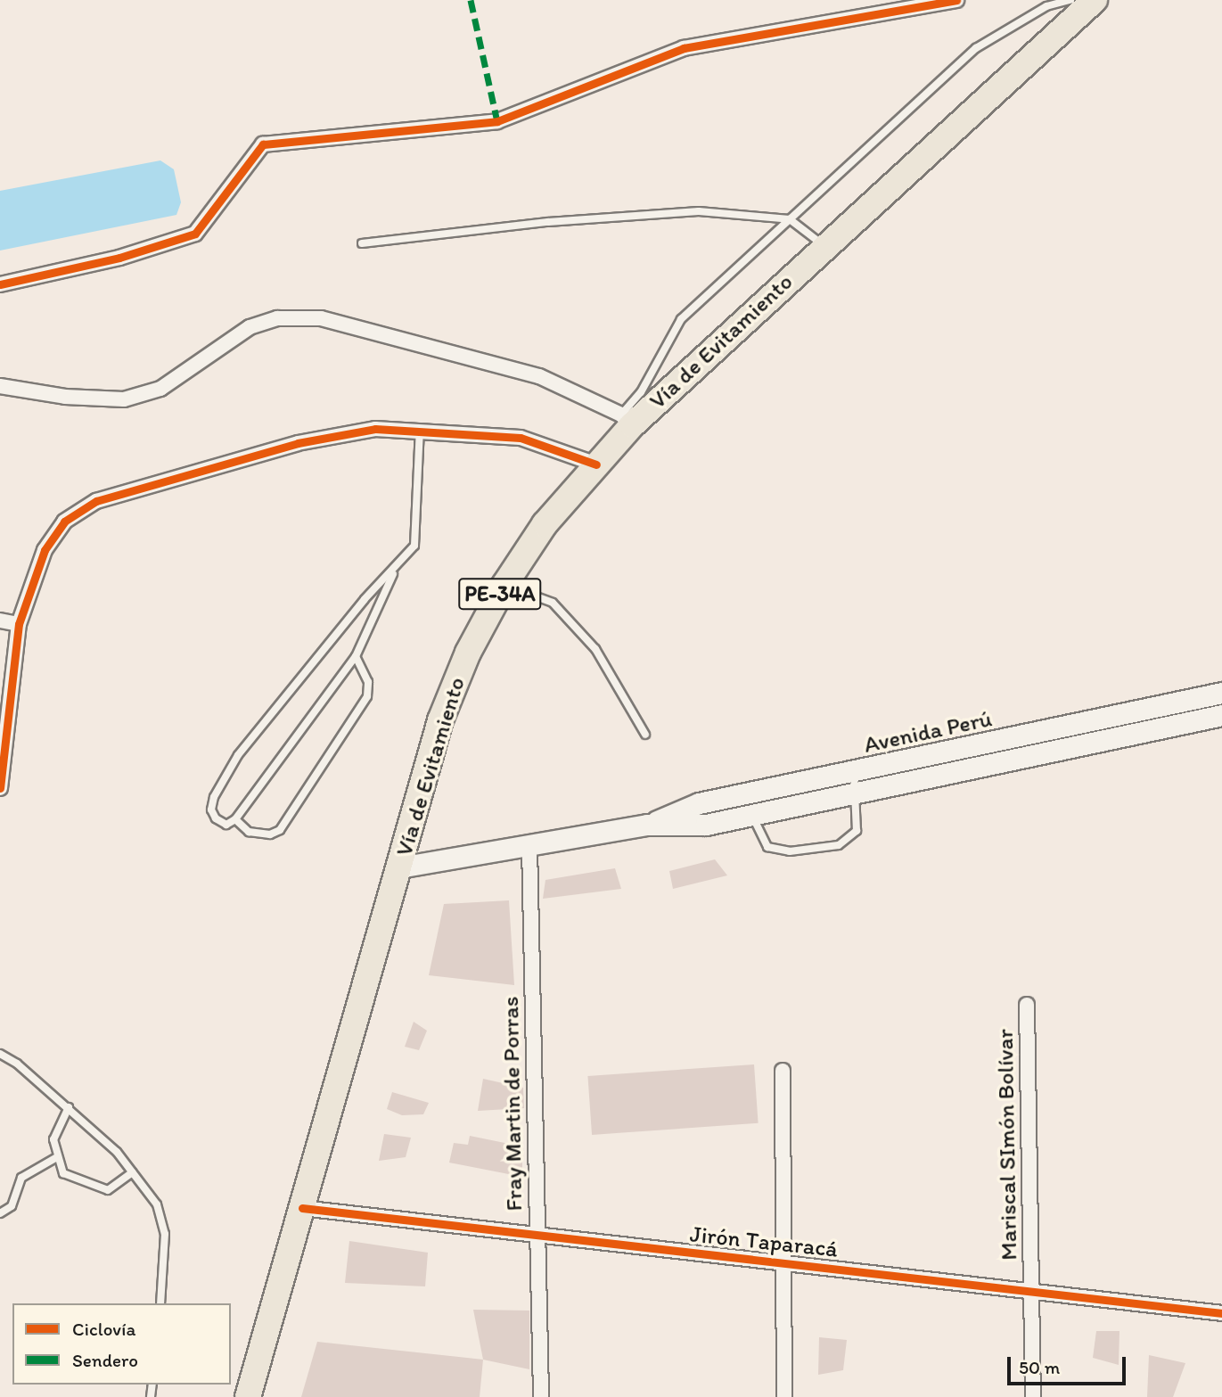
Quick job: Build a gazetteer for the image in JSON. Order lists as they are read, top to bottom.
{
  "streets": {
    "highway": ["Vía de Evitamiento", "PE-34A"],
    "main road": ["Avenida Perú"],
    "street": ["Fray Martin de Porras", "Mariscal SImón Bolívar", "Jirón Taparacá"]
  },
  "crossings": [
    ["Vía de Evitamiento", "Avenida Perú"],
    ["Vía de Evitamiento", "Jirón Taparacá"],
    ["Avenida Perú", "Fray Martin de Porras"],
    ["Fray Martin de Porras", "Jirón Taparacá"],
    ["Mariscal SImón Bolívar", "Jirón Taparacá"]
  ],
  "legend": ["Ciclovía", "Sendero"],
  "scale_bar": "50 m"
}
